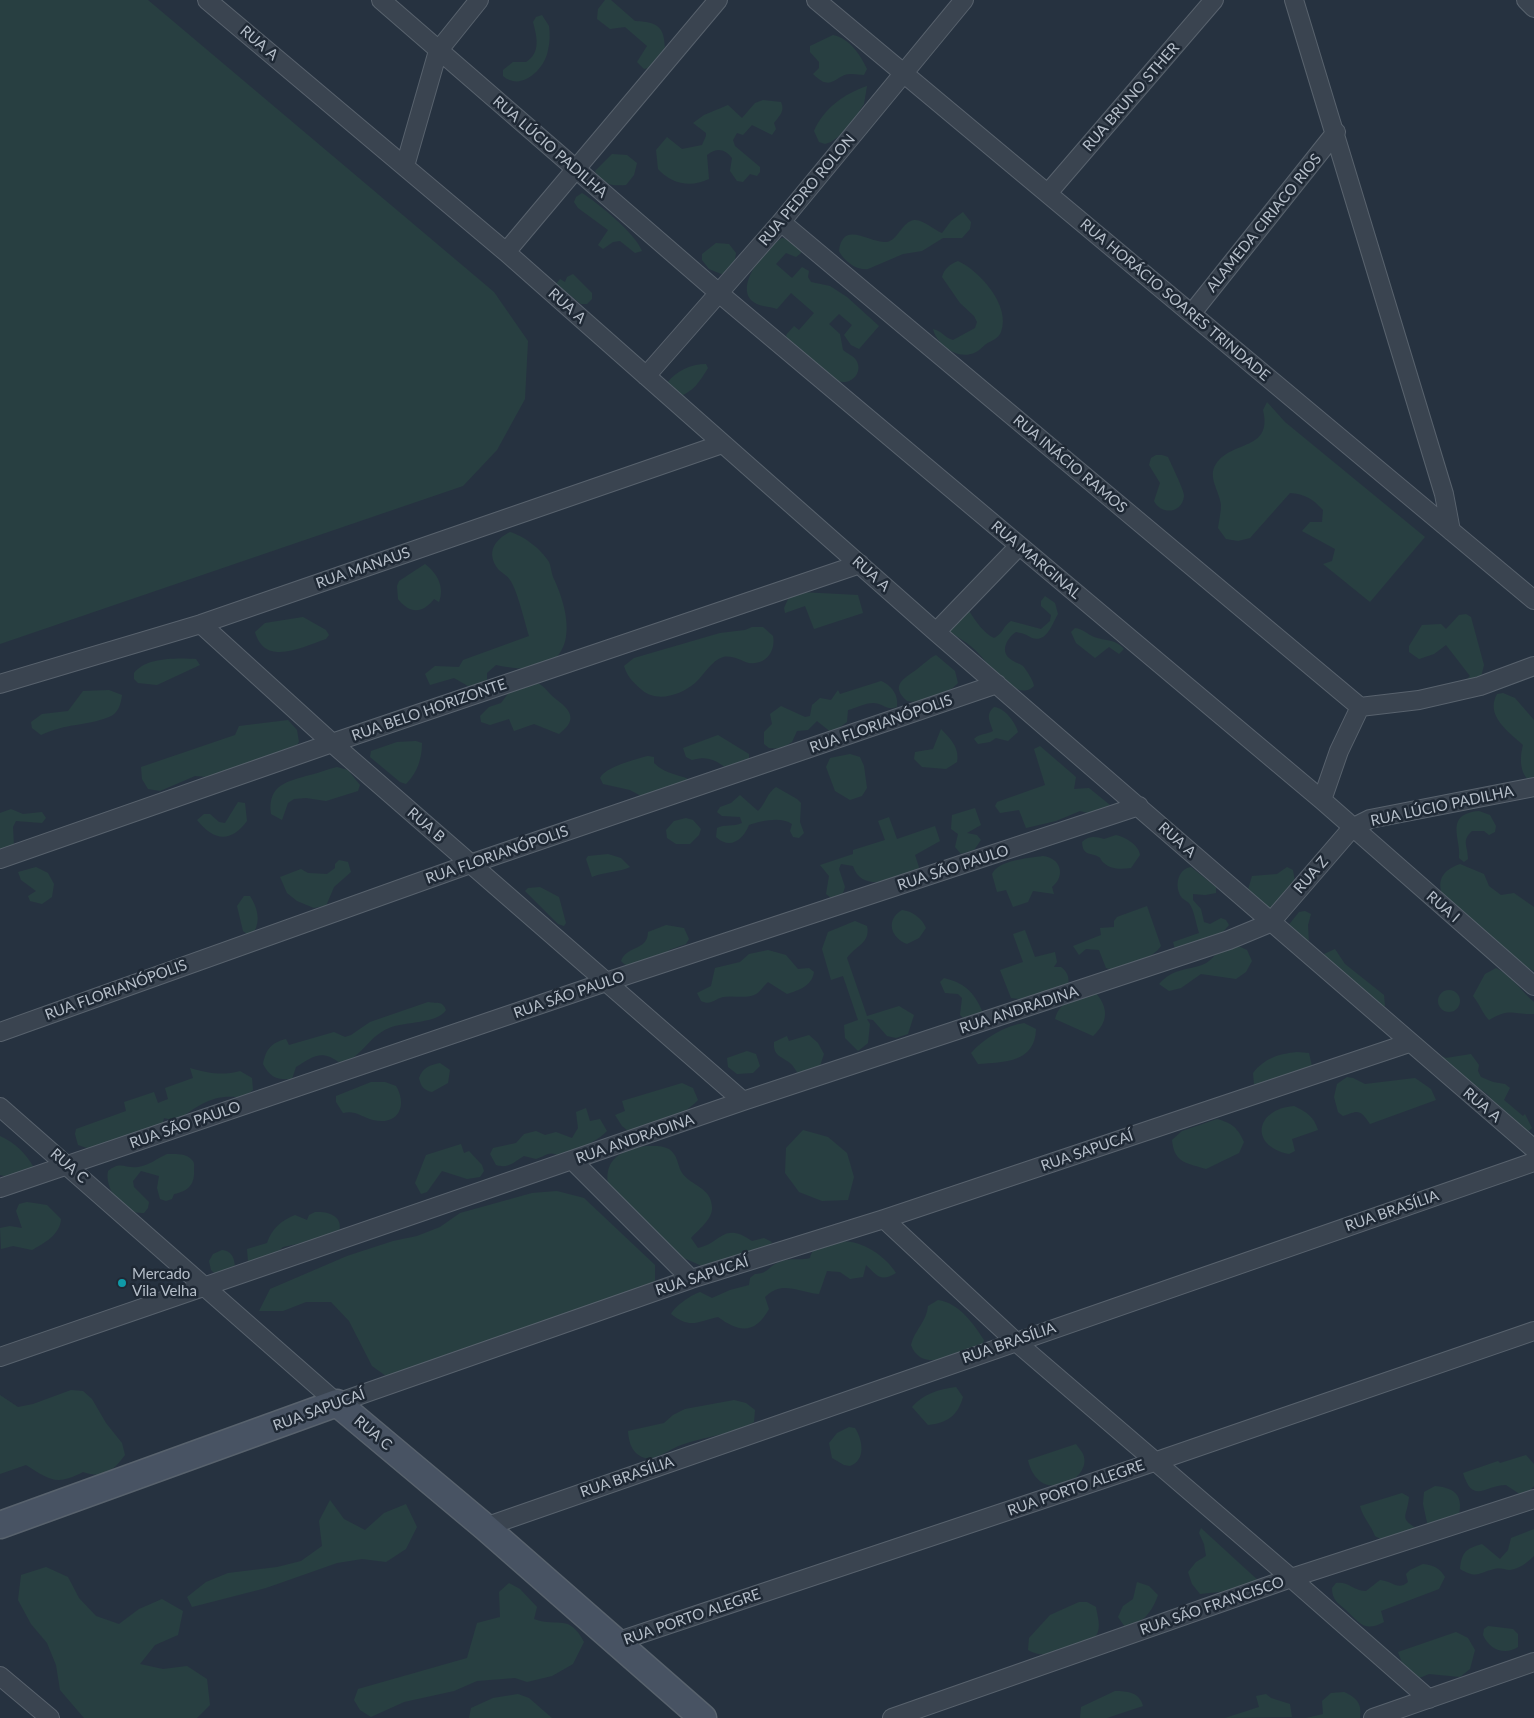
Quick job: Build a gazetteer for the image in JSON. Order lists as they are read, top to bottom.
{
  "streets": {
    "street": [
      "RUA A",
      "RUA BRUNO STHER",
      "RUA LÚCIO PADILHA",
      "RUA PEDRO ROLON",
      "ALAMEDA CIRIACO RIOS",
      "RUA HORÁCIO SOARES TRINDADE",
      "RUA INÁCIO RAMOS",
      "RUA MARGINAL",
      "RUA MANAUS",
      "RUA BELO HORIZONTE",
      "RUA FLORIANÓPOLIS",
      "RUA B",
      "RUA SÃO PAULO",
      "RUA Z",
      "RUA I",
      "RUA ANDRADINA",
      "RUA SAPUCAÍ",
      "RUA C",
      "RUA BRASÍLIA",
      "RUA PORTO ALEGRE",
      "RUA SÃO FRANCISCO"
    ]
  },
  "crossings": [
    ["RUA A", "RUA PEDRO ROLON"],
    ["RUA A", "RUA MANAUS"],
    ["RUA A", "RUA BELO HORIZONTE"],
    ["RUA A", "RUA FLORIANÓPOLIS"],
    ["RUA A", "RUA SÃO PAULO"],
    ["RUA A", "RUA Z"],
    ["RUA A", "RUA ANDRADINA"],
    ["RUA A", "RUA SAPUCAÍ"],
    ["RUA BRUNO STHER", "RUA HORÁCIO SOARES TRINDADE"],
    ["RUA LÚCIO PADILHA", "RUA PEDRO ROLON"],
    ["RUA LÚCIO PADILHA", "RUA MARGINAL"],
    ["RUA LÚCIO PADILHA", "RUA Z"],
    ["RUA LÚCIO PADILHA", "RUA I"],
    ["RUA PEDRO ROLON", "RUA HORÁCIO SOARES TRINDADE"],
    ["RUA PEDRO ROLON", "RUA INÁCIO RAMOS"],
    ["RUA PEDRO ROLON", "RUA MARGINAL"],
    ["ALAMEDA CIRIACO RIOS", "RUA HORÁCIO SOARES TRINDADE"],
    ["RUA MARGINAL", "RUA Z"],
    ["RUA MARGINAL", "RUA I"],
    ["RUA MANAUS", "RUA B"],
    ["RUA BELO HORIZONTE", "RUA B"],
    ["RUA FLORIANÓPOLIS", "RUA B"],
    ["RUA B", "RUA SÃO PAULO"],
    ["RUA B", "RUA ANDRADINA"],
    ["RUA SÃO PAULO", "RUA C"],
    ["RUA Z", "RUA I"],
    ["RUA Z", "RUA ANDRADINA"],
    ["RUA ANDRADINA", "RUA C"],
    ["RUA SAPUCAÍ", "RUA C"],
    ["RUA C", "RUA BRASÍLIA"],
    ["RUA C", "RUA PORTO ALEGRE"]
  ],
  "places": ["Mercado Vila Velha"]
}
